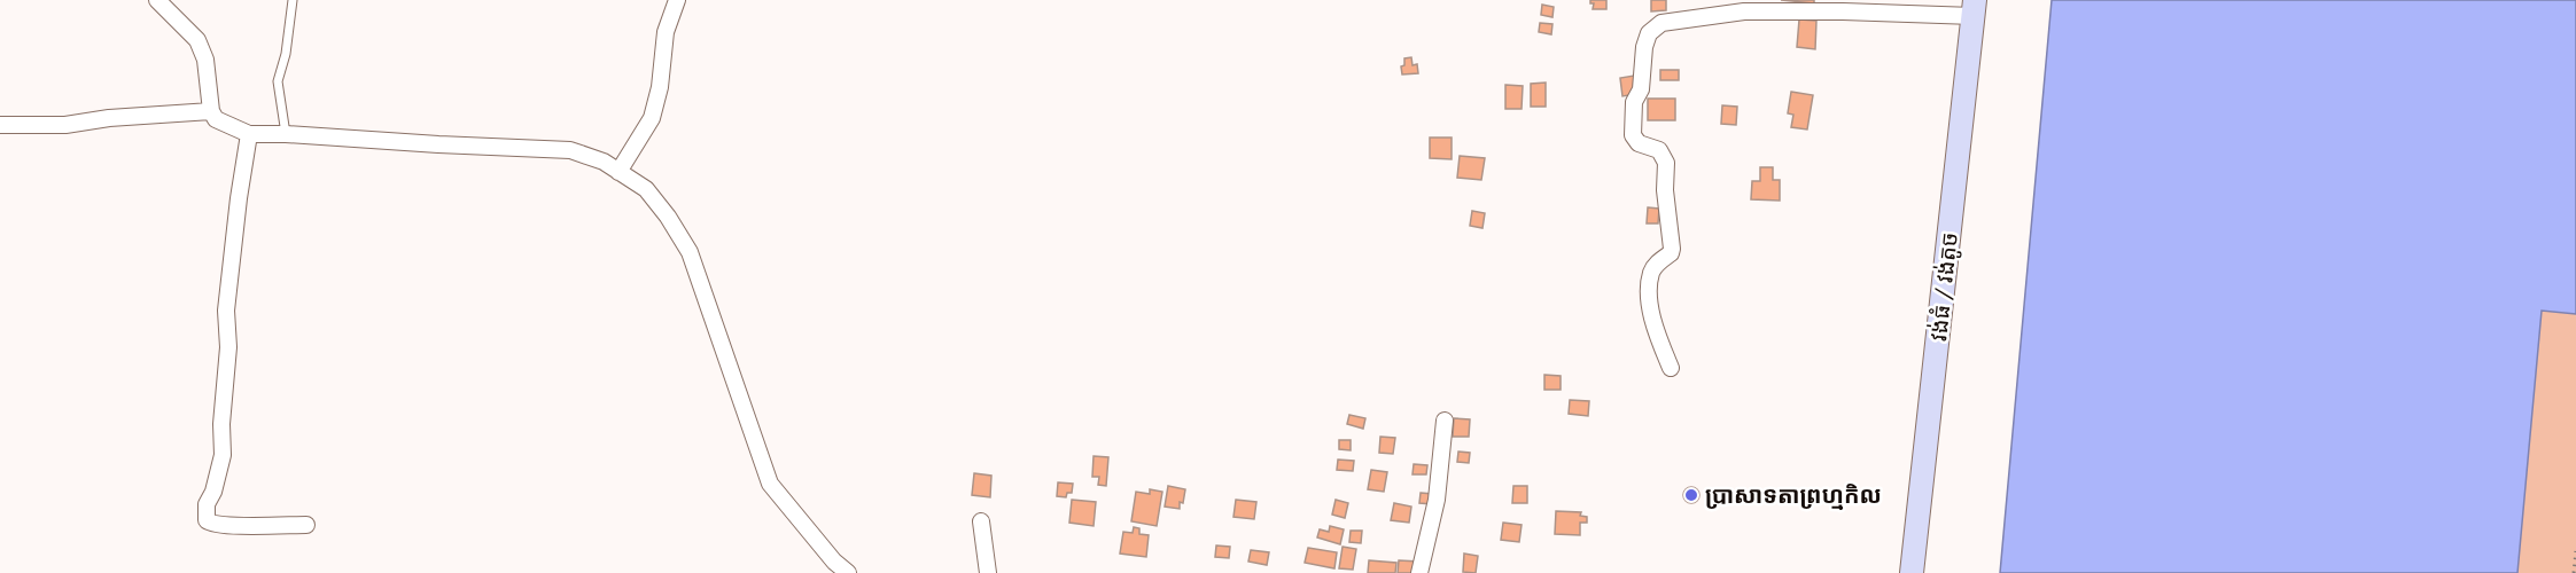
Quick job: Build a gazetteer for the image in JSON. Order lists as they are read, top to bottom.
{
  "streets": {
    "main road": ["វង់ធំ / វង់តូច"]
  },
  "places": ["ប្រាសាទតាព្រហ្មកិល"]
}
